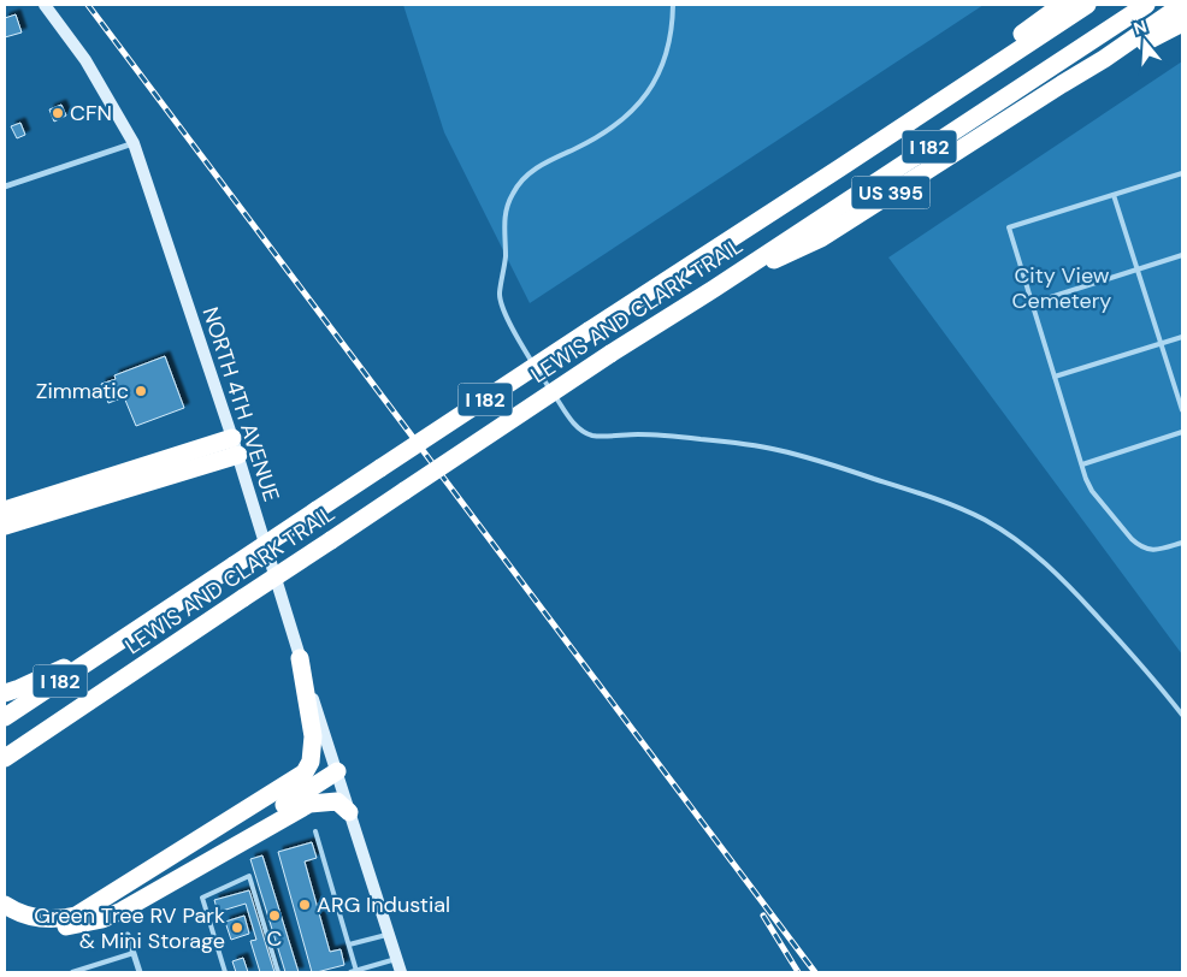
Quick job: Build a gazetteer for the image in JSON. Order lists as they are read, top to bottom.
{
  "streets": {
    "highway": ["I 182", "US 395", "LEWIS AND CLARK TRAIL"],
    "main road": ["NORTH 4TH AVENUE"]
  },
  "crossings": [
    ["US 395", "LEWIS AND CLARK TRAIL"]
  ],
  "parks": ["City View Cemetery"],
  "places": [
    "CFN",
    "Zimmatic",
    "ARG Industial",
    "C",
    "Green Tree RV Park & Mini Storage"
  ],
  "north": "top"
}
